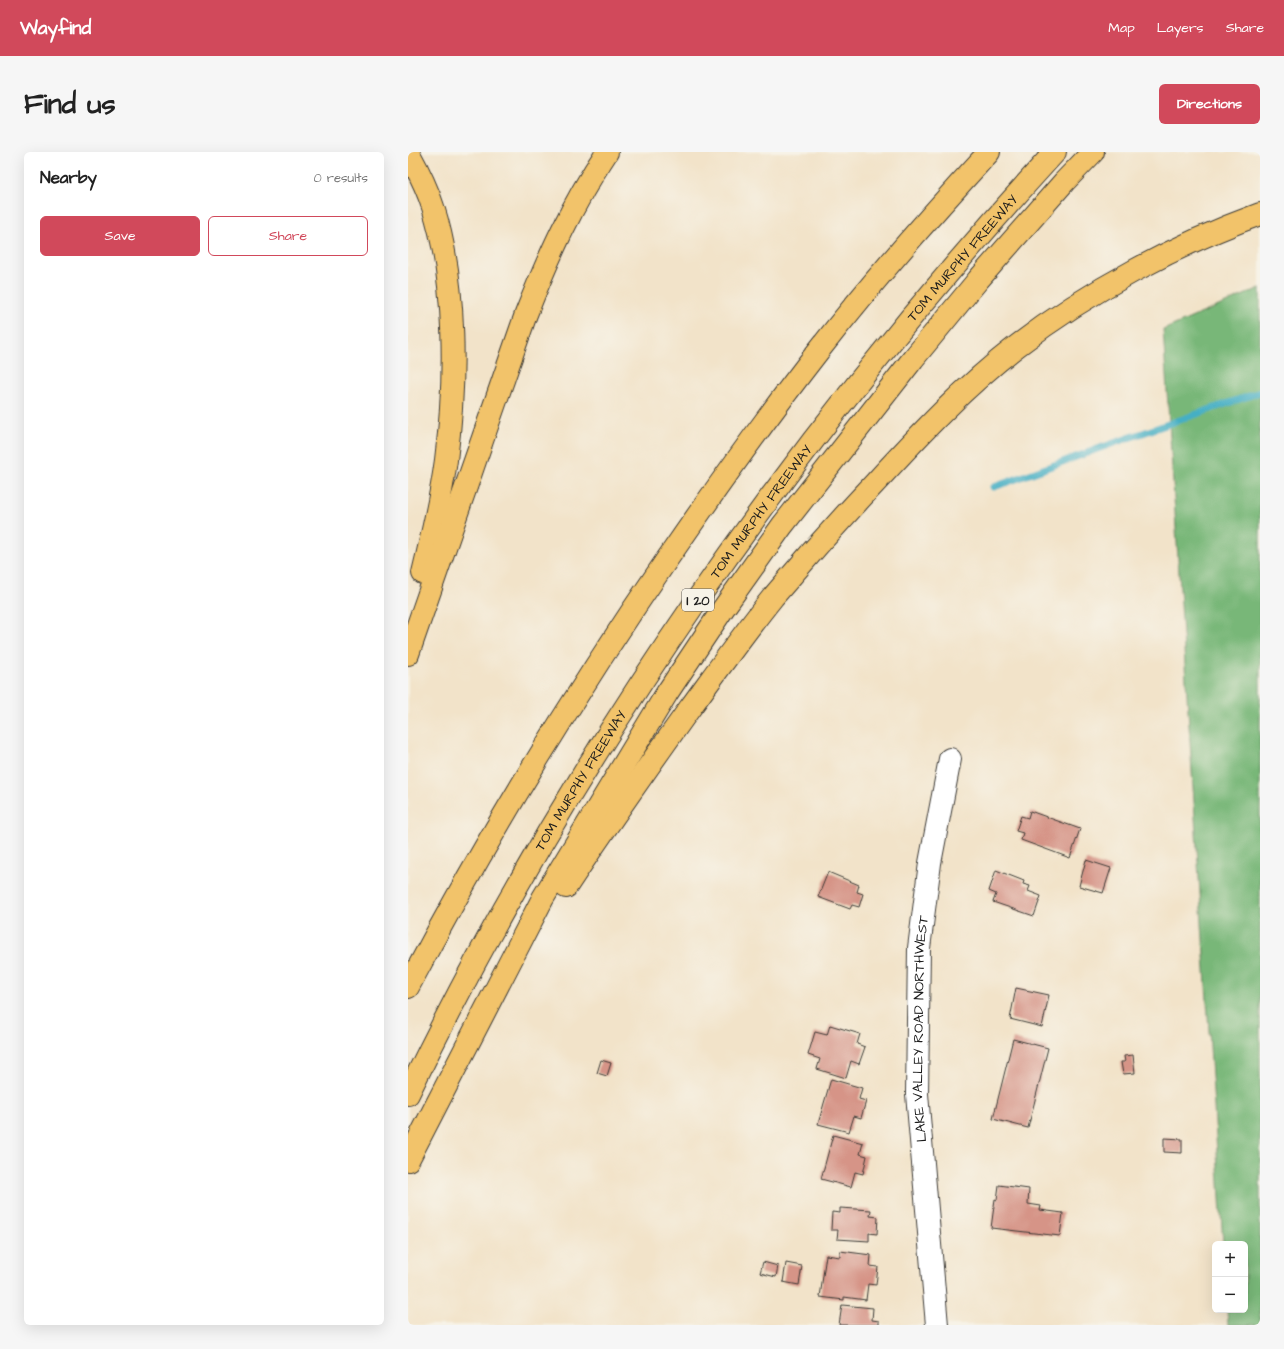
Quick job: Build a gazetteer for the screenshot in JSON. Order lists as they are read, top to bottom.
{
  "streets": {
    "highway": ["TOM MURPHY FREEWAY", "I 20"],
    "street": ["LAKE VALLEY ROAD NORTHWEST"]
  },
  "page": {
    "header": "Wayfind",
    "nav": ["Map", "Layers", "Share"],
    "buttons": [
      "Directions",
      ["Save", "Share"]
    ],
    "title": "Find us",
    "heading": ["Nearby", "0 results"],
    "map_buttons": ["+", "−"]
  }
}
